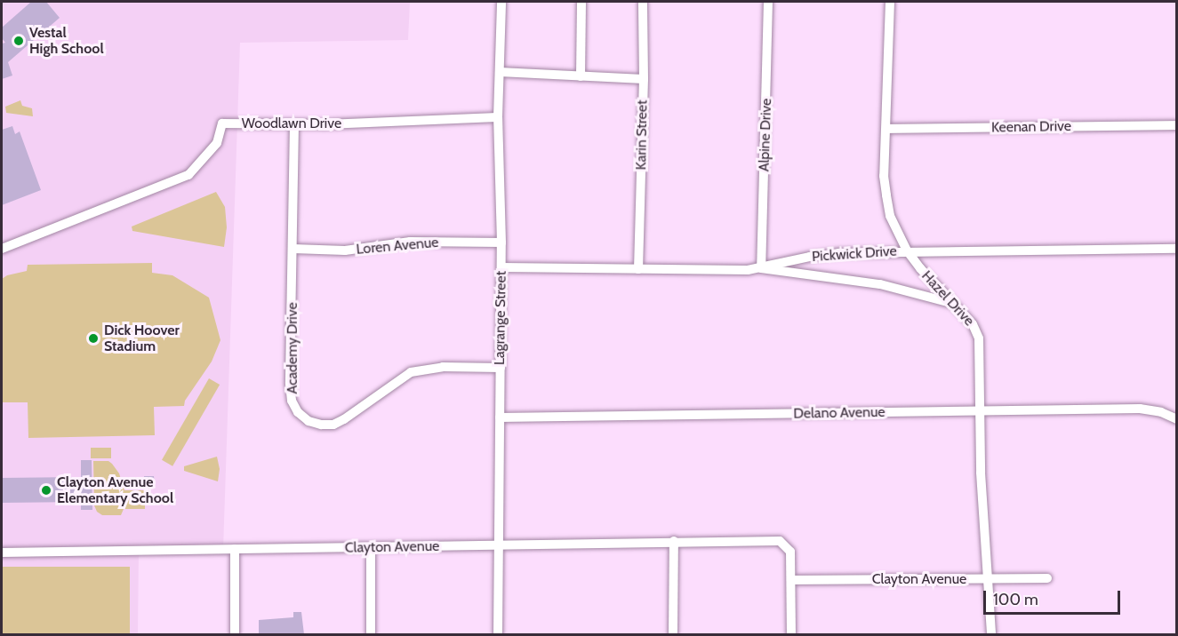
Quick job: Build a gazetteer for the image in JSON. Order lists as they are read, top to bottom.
{
  "streets": {
    "street": [
      "Woodlawn Drive",
      "Keenan Drive",
      "Karin Street",
      "Alpine Drive",
      "Loren Avenue",
      "Pickwick Drive",
      "Hazel Drive",
      "Lagrange Street",
      "Academy Drive",
      "Delano Avenue",
      "Clayton Avenue"
    ]
  },
  "crossings": [
    ["Woodlawn Drive", "Lagrange Street"],
    ["Woodlawn Drive", "Academy Drive"],
    ["Keenan Drive", "Hazel Drive"],
    ["Karin Street", "Pickwick Drive"],
    ["Alpine Drive", "Pickwick Drive"],
    ["Loren Avenue", "Lagrange Street"],
    ["Loren Avenue", "Academy Drive"],
    ["Pickwick Drive", "Hazel Drive"],
    ["Pickwick Drive", "Lagrange Street"],
    ["Hazel Drive", "Delano Avenue"],
    ["Hazel Drive", "Clayton Avenue"],
    ["Lagrange Street", "Academy Drive"],
    ["Lagrange Street", "Delano Avenue"],
    ["Lagrange Street", "Clayton Avenue"]
  ],
  "places": ["Vestal High School", "Dick Hoover Stadium", "Clayton Avenue Elementary School"],
  "scale_bar": "100 m"
}
